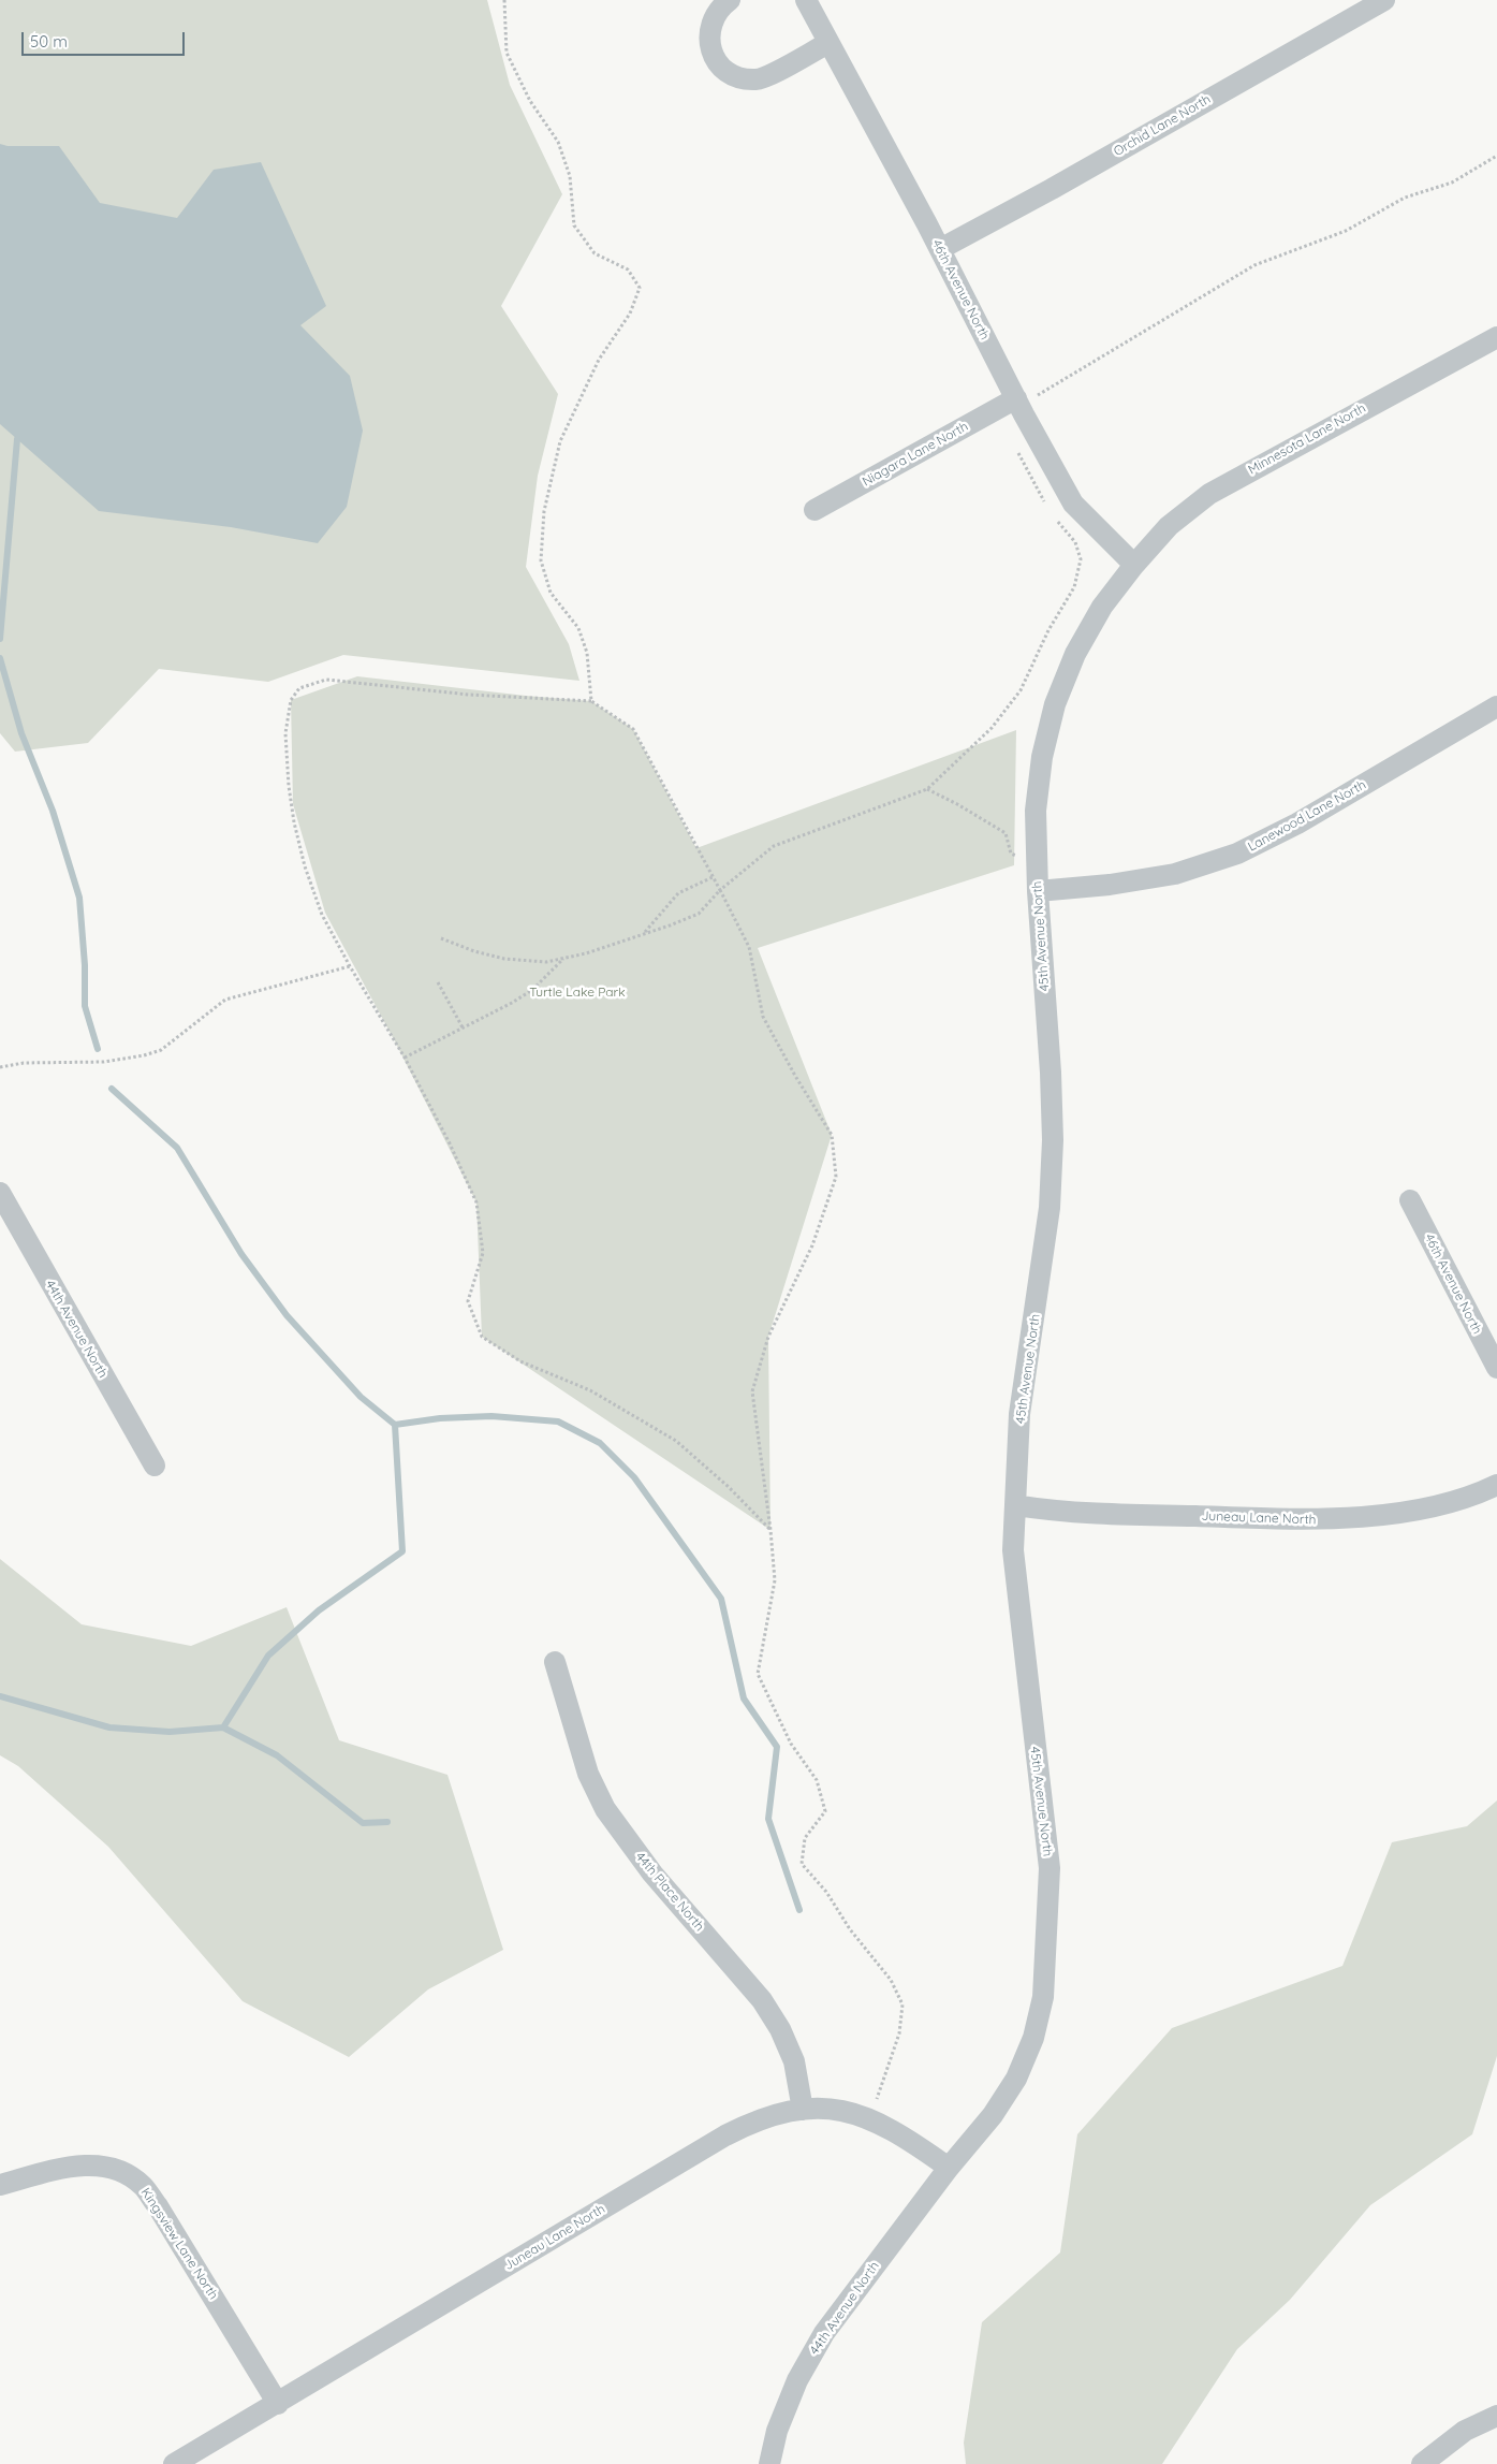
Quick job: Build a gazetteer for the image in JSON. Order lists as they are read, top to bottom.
{
  "streets": {
    "street": [
      "Orchid Lane North",
      "46th Avenue North",
      "Minnesota Lane North",
      "Niagara Lane North",
      "Lanewood Lane North",
      "45th Avenue North",
      "44th Avenue North",
      "Juneau Lane North",
      "44th Place North",
      "Kingsview Lane North"
    ]
  },
  "crossings": [
    ["Orchid Lane North", "46th Avenue North"],
    ["46th Avenue North", "Minnesota Lane North"],
    ["46th Avenue North", "Niagara Lane North"],
    ["46th Avenue North", "45th Avenue North"],
    ["Minnesota Lane North", "45th Avenue North"],
    ["Lanewood Lane North", "45th Avenue North"],
    ["45th Avenue North", "44th Avenue North"],
    ["45th Avenue North", "Juneau Lane North"],
    ["44th Avenue North", "Juneau Lane North"],
    ["Juneau Lane North", "44th Place North"],
    ["Juneau Lane North", "Kingsview Lane North"]
  ],
  "parks": ["Turtle Lake Park"],
  "scale_bar": "50 m"
}
